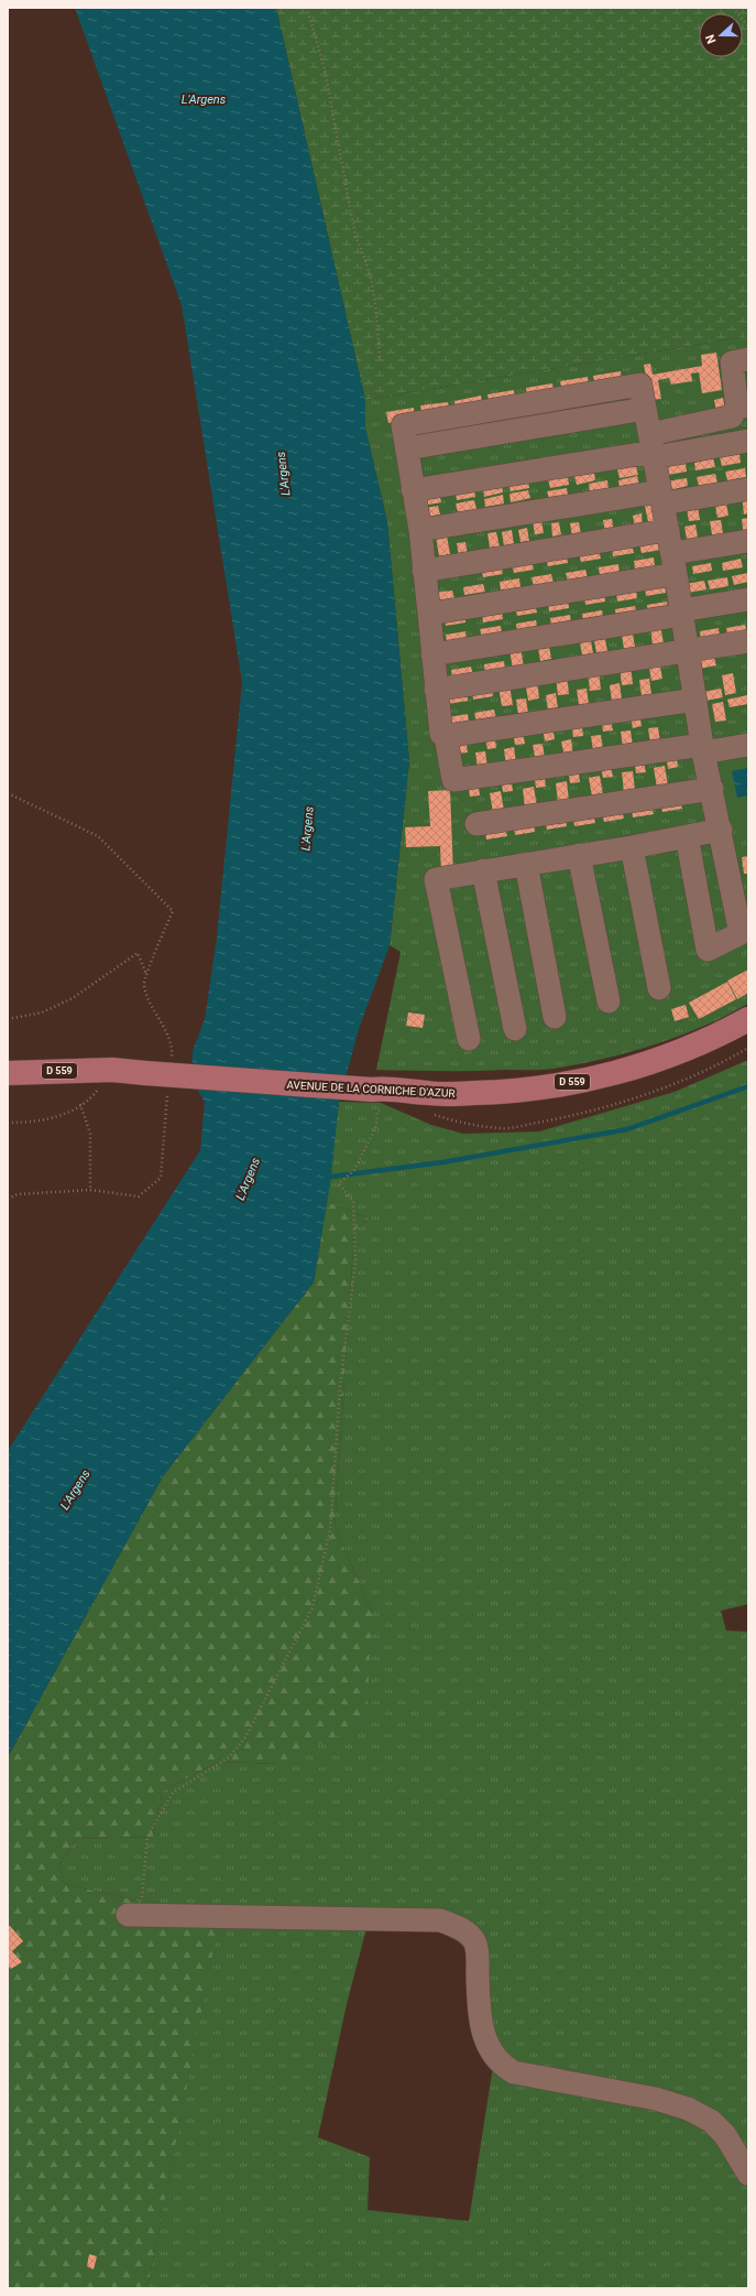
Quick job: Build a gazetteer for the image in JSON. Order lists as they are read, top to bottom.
{
  "streets": {
    "main road": ["D 559", "AVENUE DE LA CORNICHE D'AZUR"]
  },
  "water": ["L'Argens"],
  "north": "left"
}
